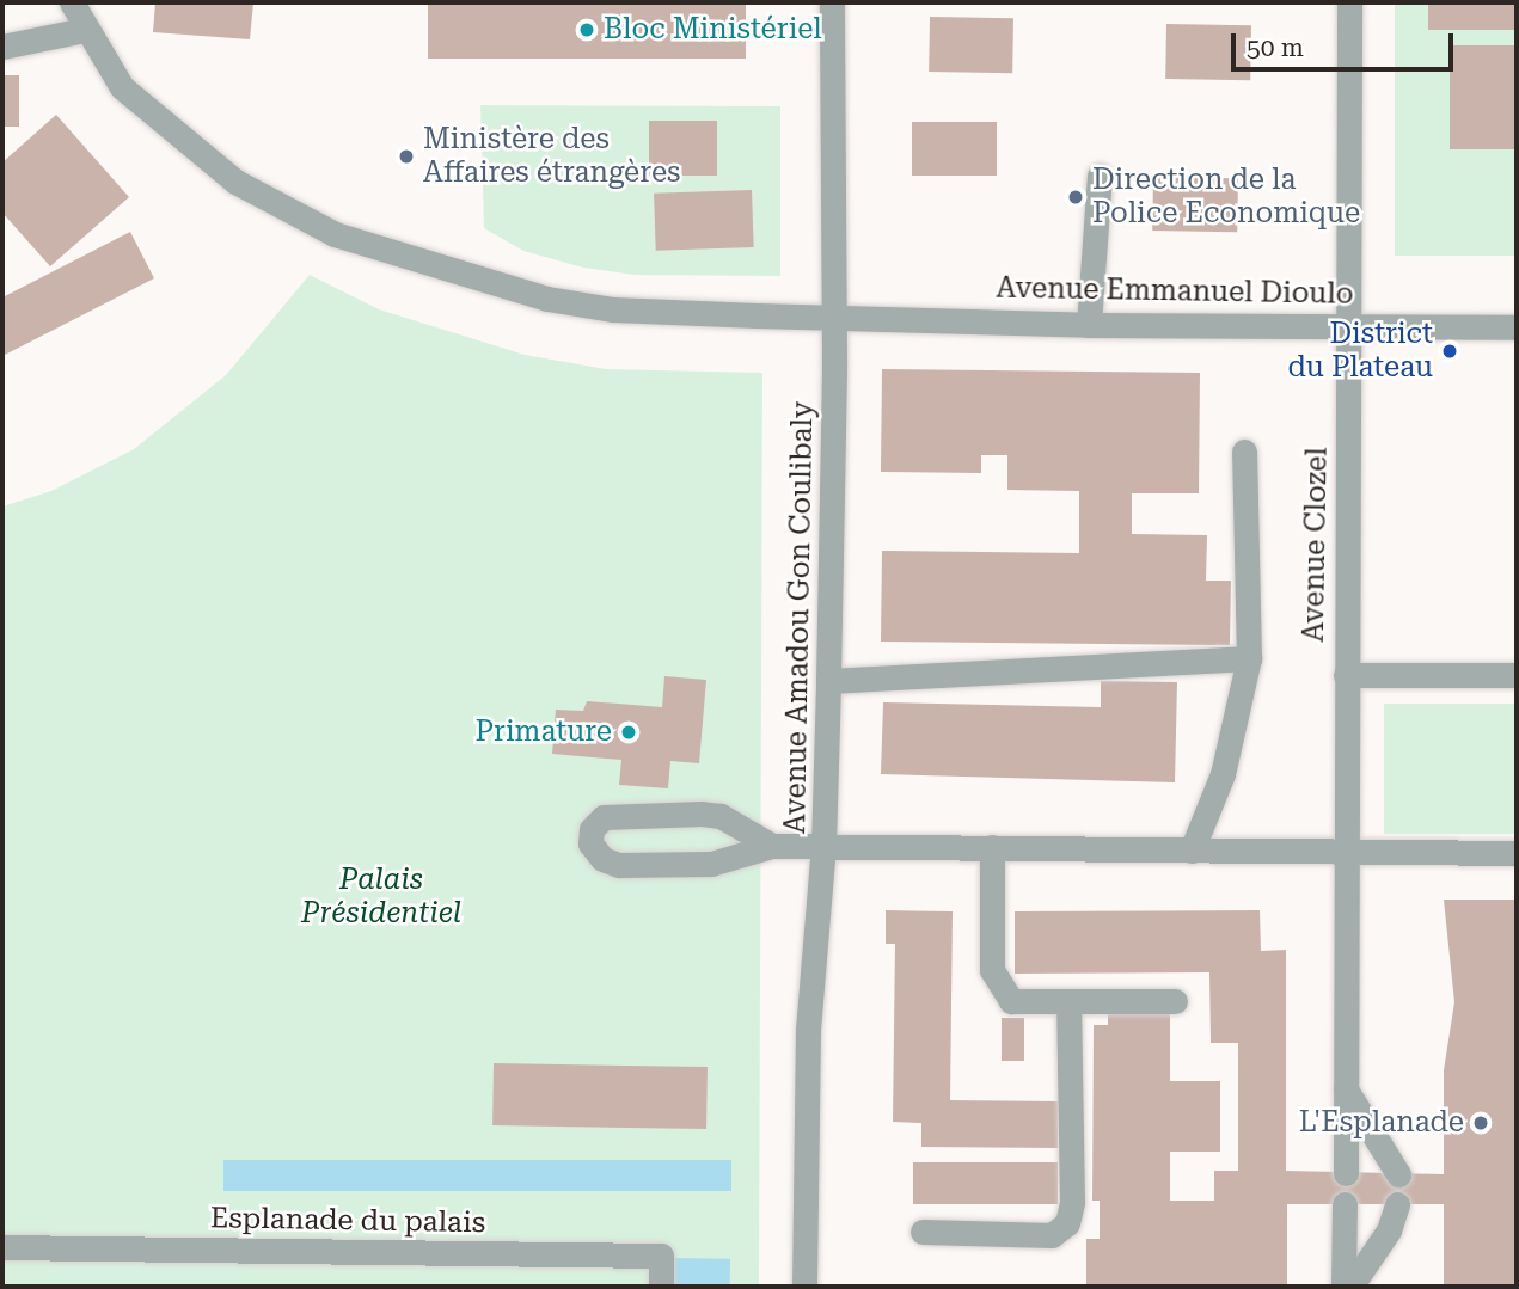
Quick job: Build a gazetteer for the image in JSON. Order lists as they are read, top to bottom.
{
  "streets": {
    "street": [
      "Avenue Emmanuel Dioulo",
      "Avenue Clozel",
      "Avenue Amadou Gon Coulibaly",
      "Esplanade du palais"
    ]
  },
  "crossings": [
    ["Avenue Emmanuel Dioulo", "Avenue Clozel"],
    ["Avenue Emmanuel Dioulo", "Avenue Amadou Gon Coulibaly"],
    ["Avenue Clozel", "Avenue Amadou Gon Coulibaly"]
  ],
  "parks": ["Palais Présidentiel"],
  "places": [
    "Bloc Ministériel",
    "Ministère des Affaires étrangères",
    "Direction de la Police Economique",
    "District du Plateau",
    "Primature",
    "L'Esplanade"
  ],
  "scale_bar": "50 m"
}
